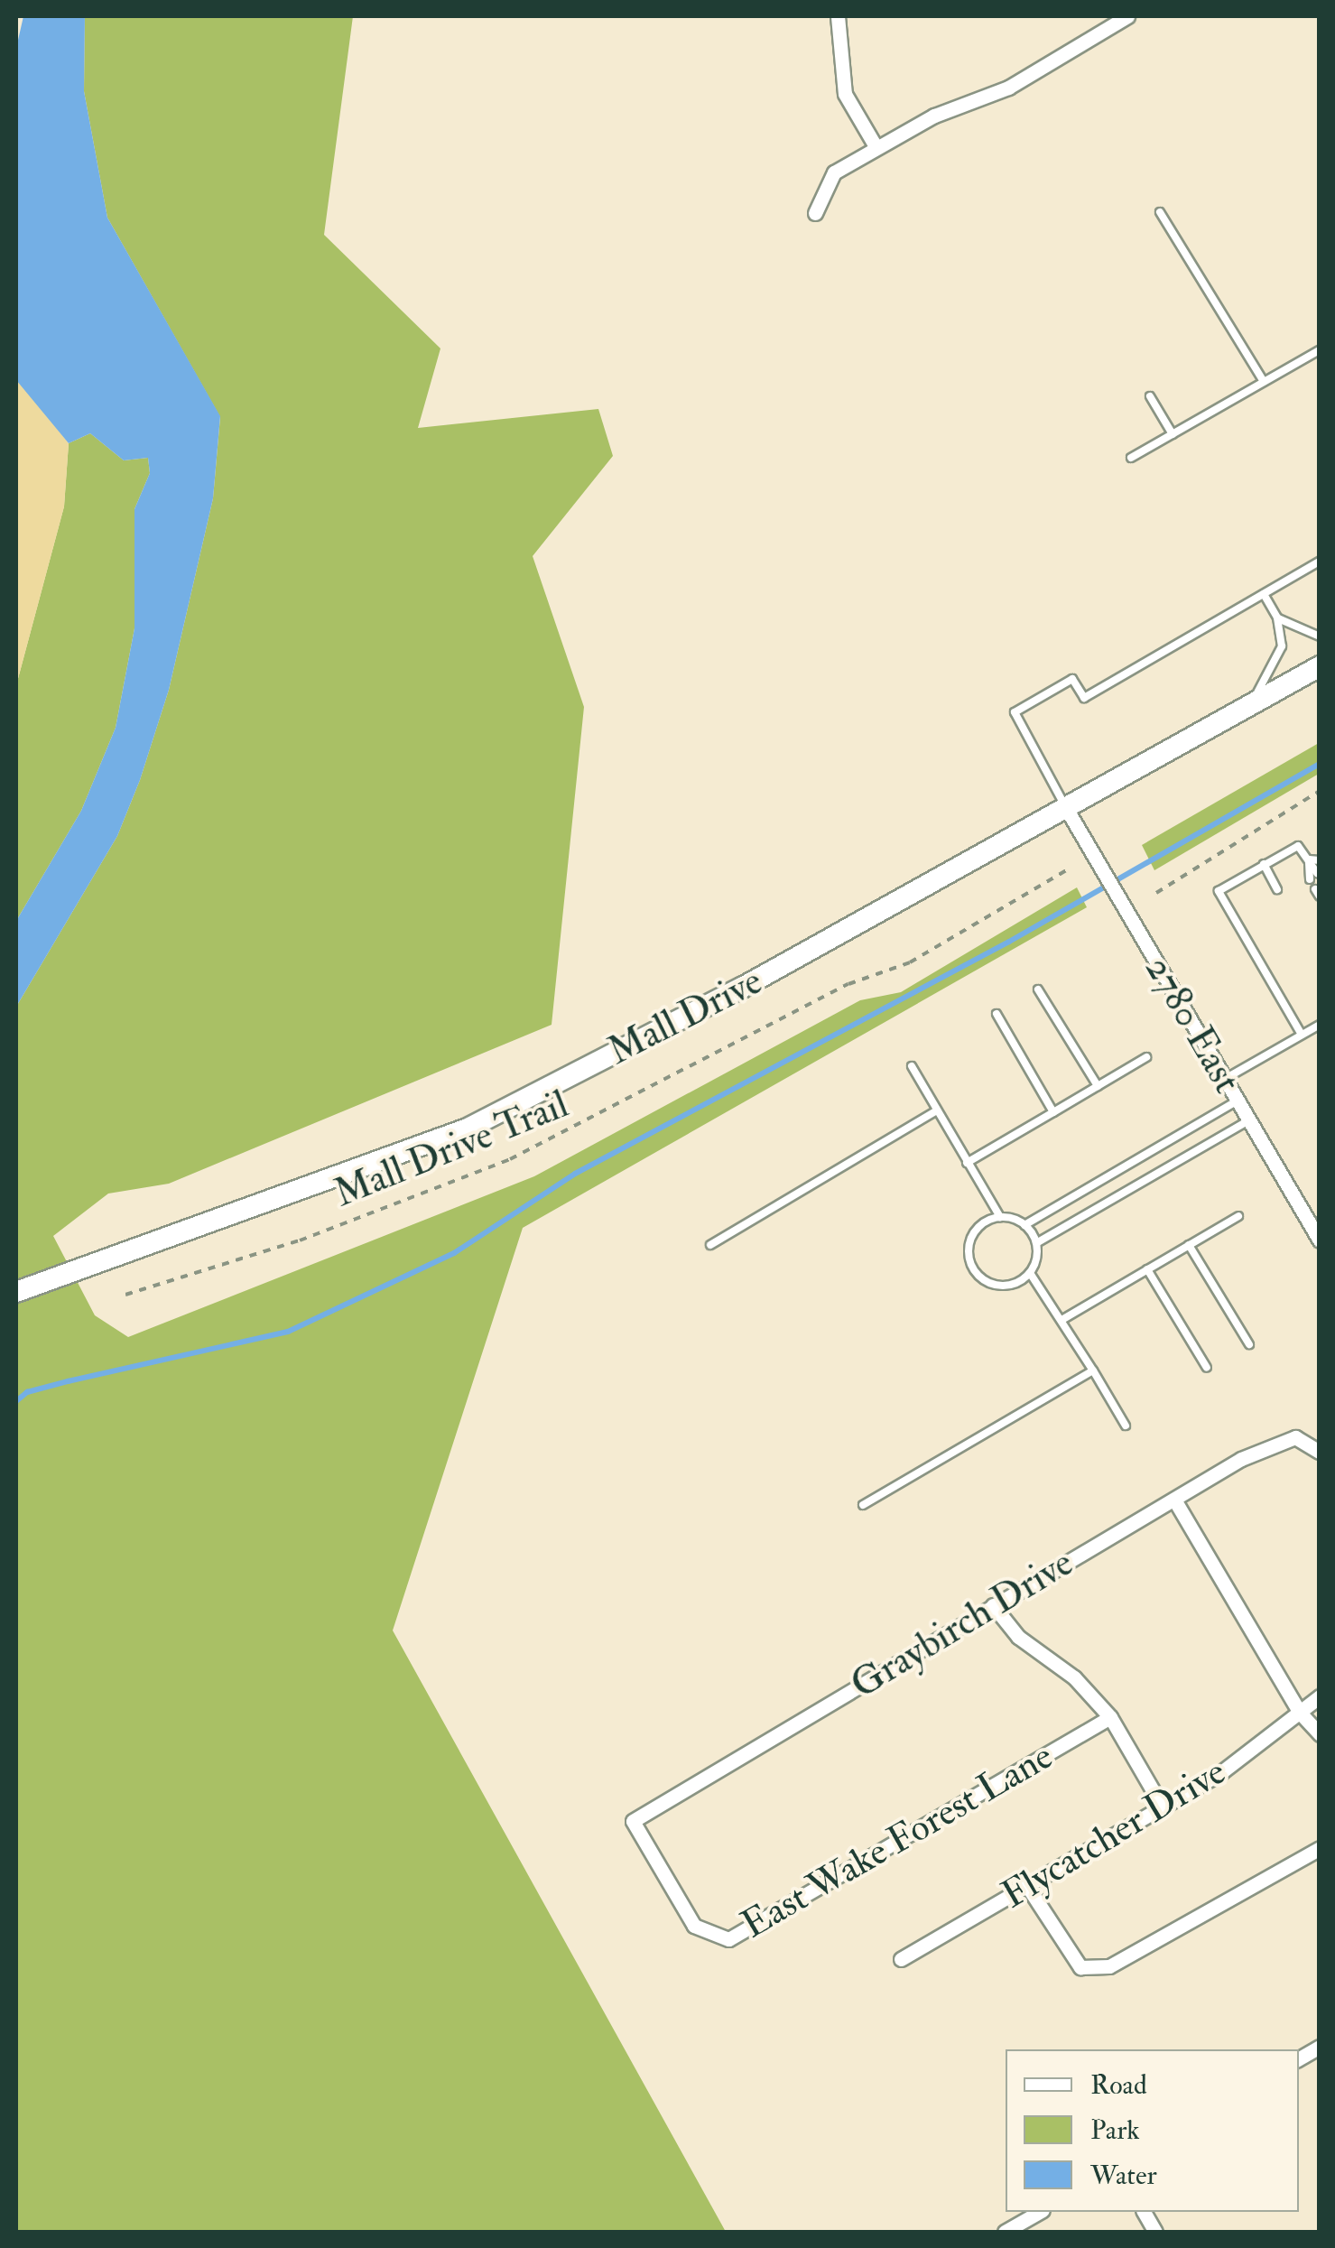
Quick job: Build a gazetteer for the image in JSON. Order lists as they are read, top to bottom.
{
  "streets": {
    "main road": ["Mall Drive"],
    "street": [
      "2780 East",
      "Graybirch Drive",
      "Flycatcher Drive",
      "East Wake Forest Lane"
    ],
    "path": ["Mall Drive Trail"]
  },
  "crossings": [
    ["Mall Drive", "2780 East"],
    ["Graybirch Drive", "East Wake Forest Lane"]
  ],
  "legend": ["Road", "Park", "Water"]
}
